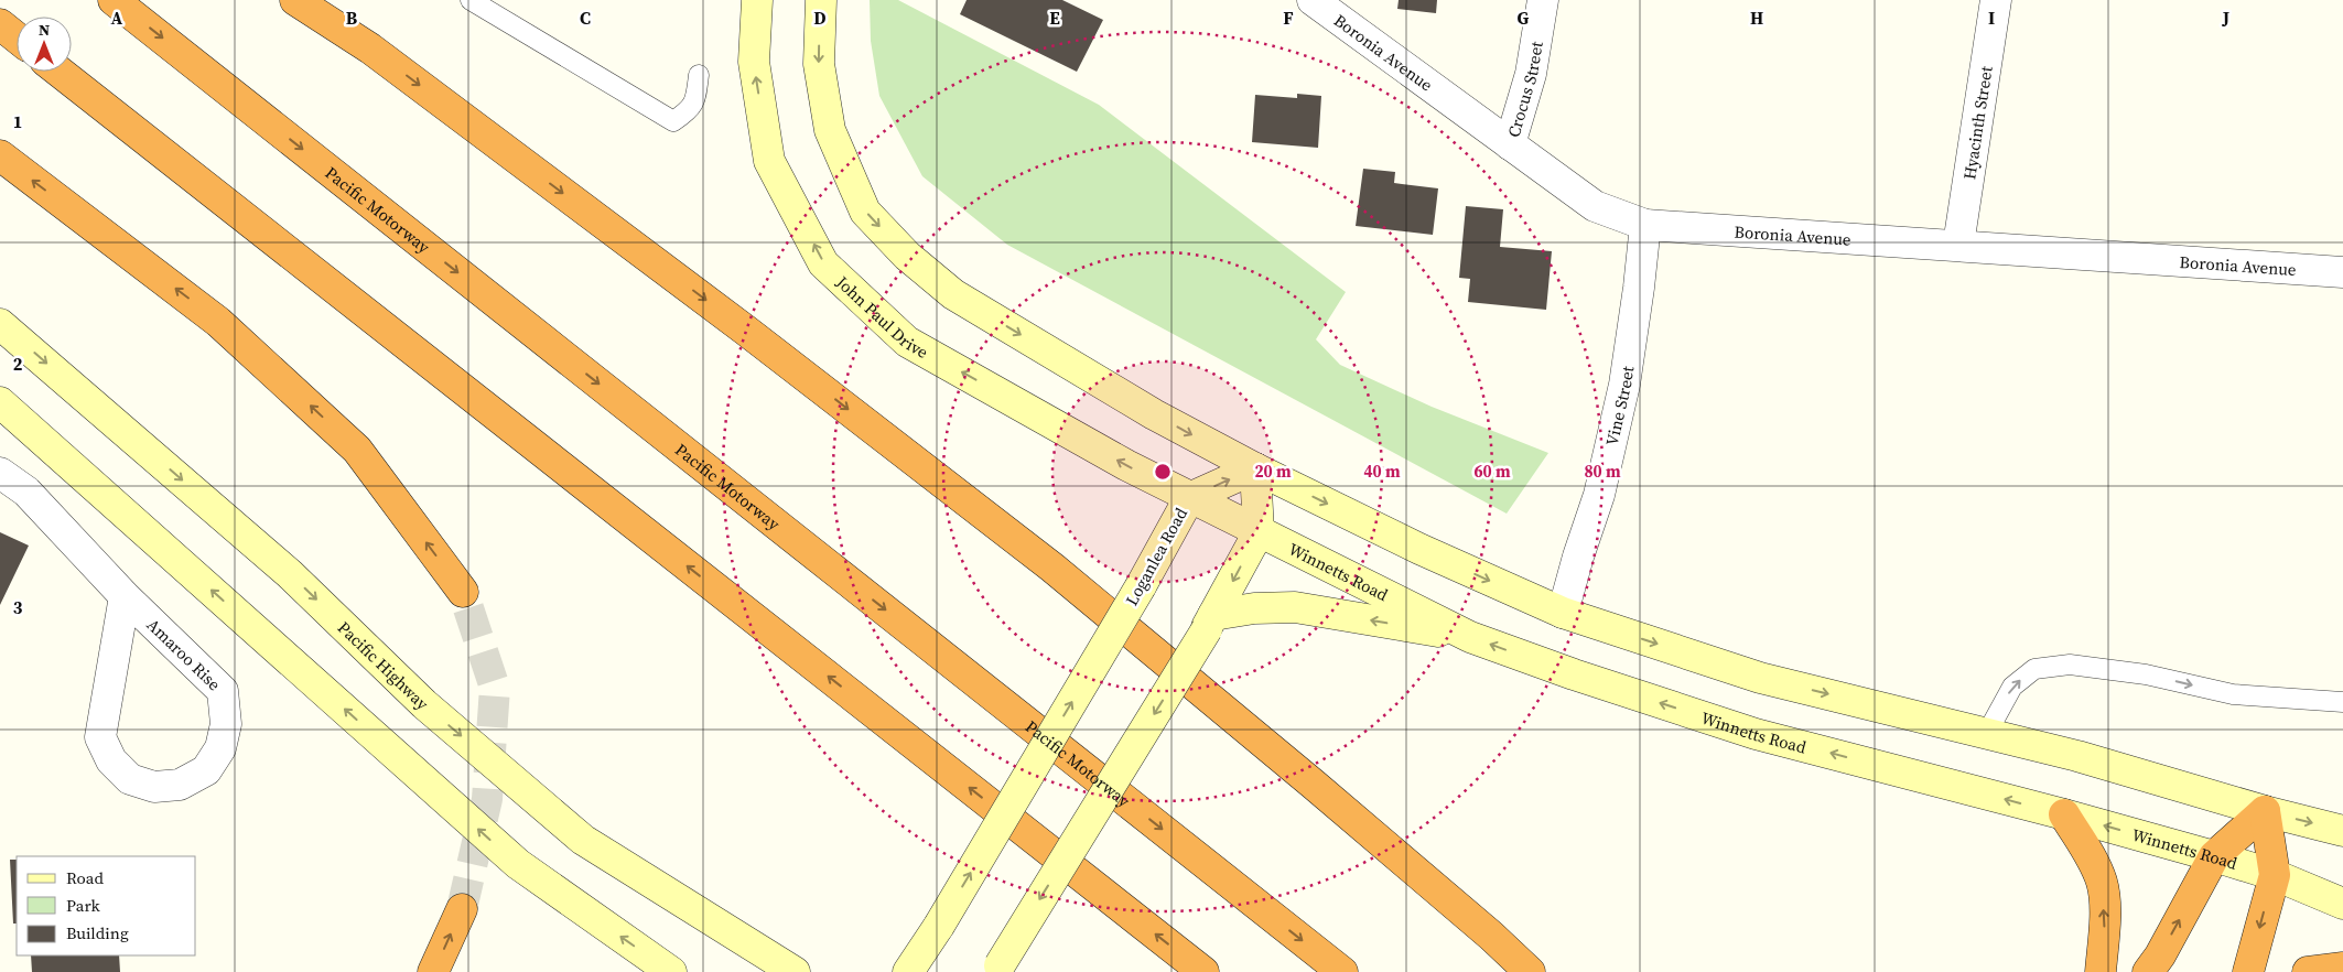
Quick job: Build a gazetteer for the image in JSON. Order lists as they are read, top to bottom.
{
  "streets": {
    "highway": ["Pacific Motorway"],
    "main road": [
      "John Paul Drive",
      "Loganlea Road",
      "Winnetts Road",
      "Pacific Highway"
    ],
    "street": [
      "Boronia Avenue",
      "Crocus Street",
      "Hyacinth Street",
      "Vine Street",
      "Amaroo Rise"
    ]
  },
  "crossings": [
    ["Boronia Avenue", "Crocus Street"],
    ["Boronia Avenue", "Hyacinth Street"],
    ["Boronia Avenue", "Vine Street"],
    ["John Paul Drive", "Loganlea Road"],
    ["John Paul Drive", "Winnetts Road"],
    ["Loganlea Road", "Winnetts Road"]
  ],
  "legend": ["Road", "Park", "Building"],
  "north": "top",
  "grid": {
    "columns": [
      "A",
      "B",
      "C",
      "D",
      "E",
      "F",
      "G",
      "H",
      "I",
      "J"
    ],
    "rows": ["1", "2", "3"]
  },
  "rings": [
    "20 m",
    "40 m",
    "60 m",
    "80 m"
  ]
}
